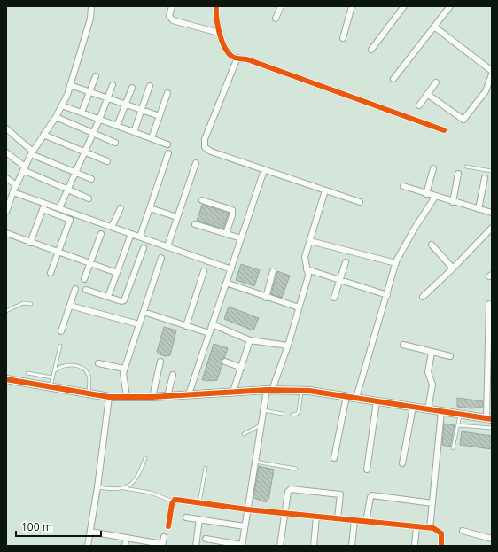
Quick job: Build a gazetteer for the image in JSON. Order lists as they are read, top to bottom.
{
  "scale_bar": "100 m"
}
